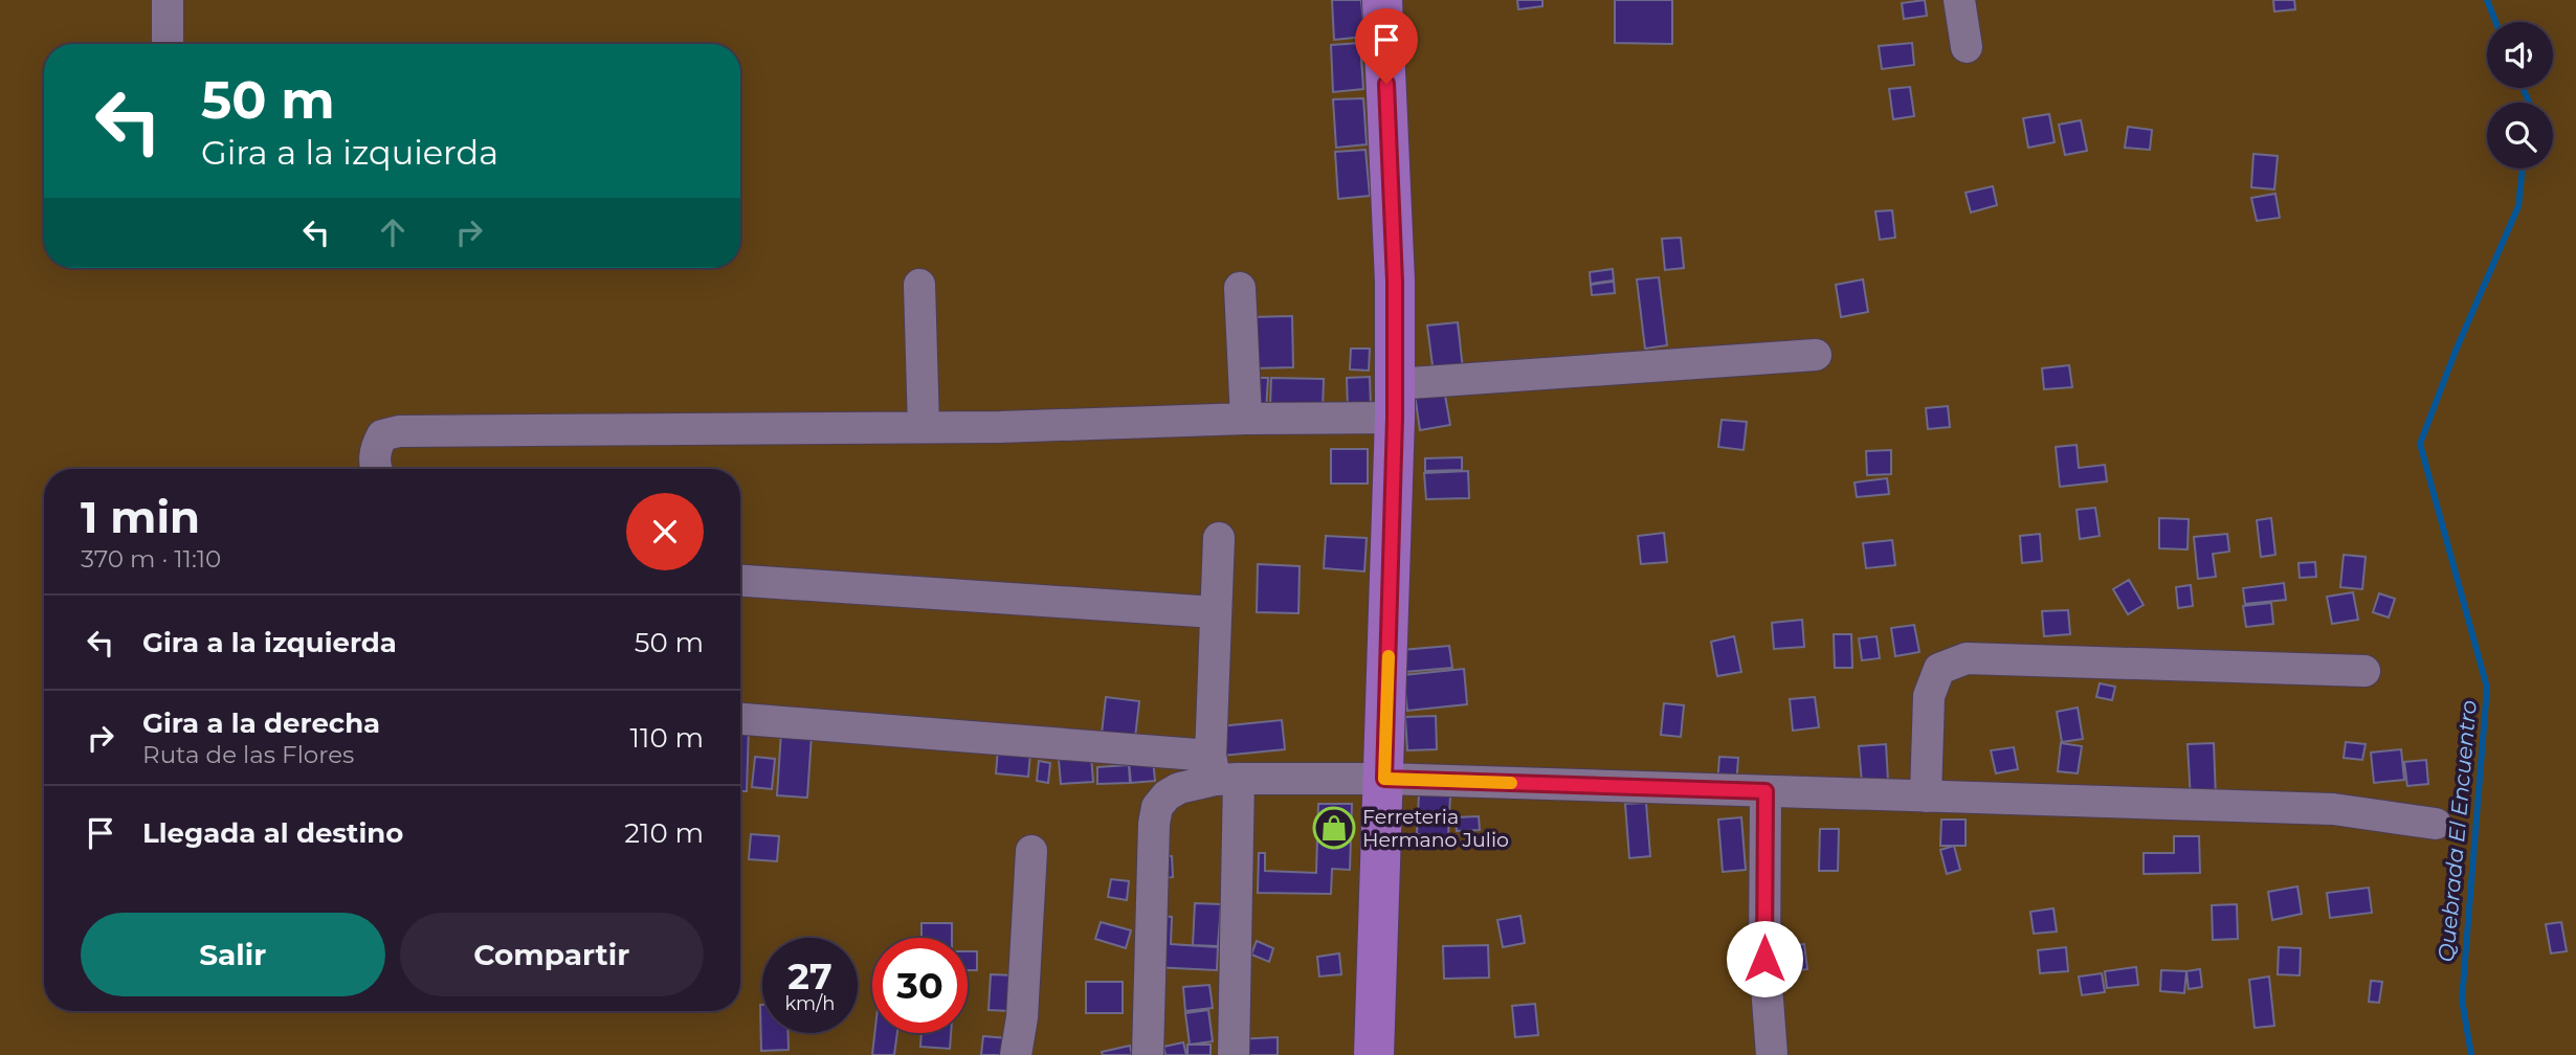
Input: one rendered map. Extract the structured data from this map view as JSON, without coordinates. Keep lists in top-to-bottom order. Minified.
{"water":["Quebrada El Encuentro"],"places":{"shop":["Ferreteria Hermano Julio"]},"page":{"turn":["50 m","Gira a la izquierda"],"heading":["1 min","370 m · 11:10"],"list":[{"name":"Gira a la izquierda","value":"50 m"},{"name":"Gira a la derecha","note":"Ruta de las Flores","value":"110 m"},{"name":"Llegada al destino","value":"210 m"}],"buttons":["Salir","Compartir"],"speed":"27 km/h","limit":"30"}}
